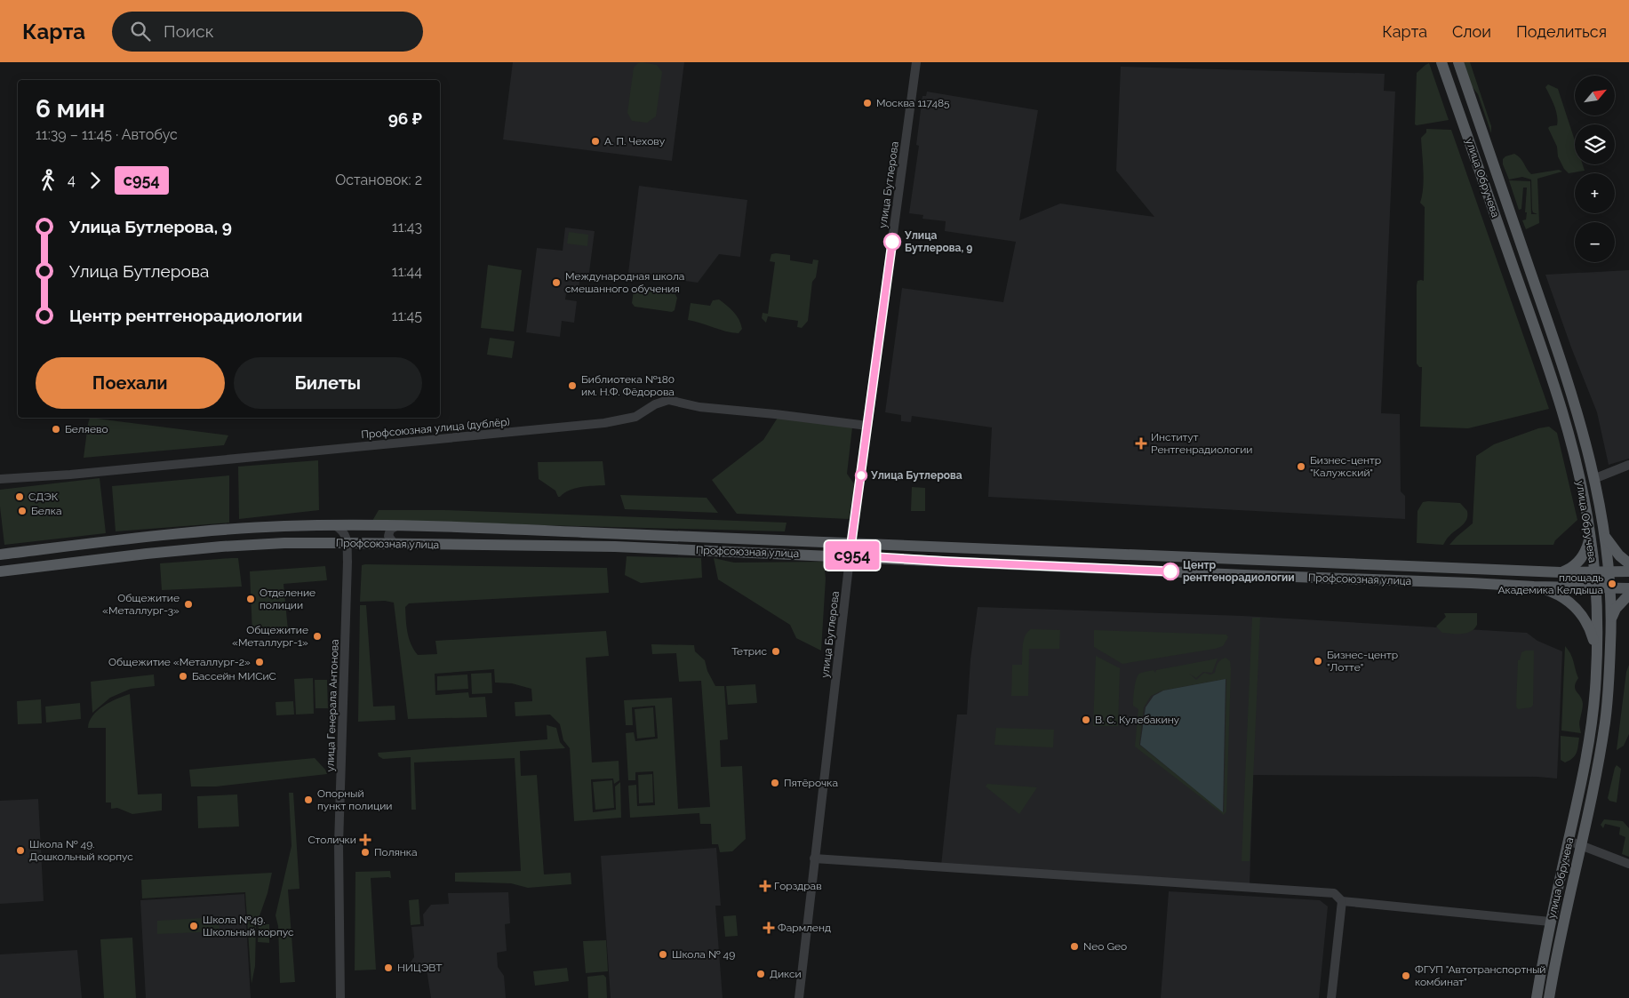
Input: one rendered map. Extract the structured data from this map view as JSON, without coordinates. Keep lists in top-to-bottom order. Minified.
{"streets":{"main road":["улица Обручева","Профсоюзная улица"],"street":["улица Бутлерова","Профсоюзная улица (дублёр)","улица Генерала Антонова"]},"crossings":[["улица Обручева","Профсоюзная улица"],["улица Бутлерова","Профсоюзная улица (дублёр)"],["улица Бутлерова","Профсоюзная улица"],["Профсоюзная улица","улица Генерала Антонова"]],"places":{"other":["Москва 117485","А. П. Чехову","Улица Бутлерова, 9","Международная школа смешанного обучения","Библиотека №180 им. Н.Ф. Фёдорова","Беляево","Бизнес-центр \"Калужский\"","Улица Бутлерова","СДЭК","Белка","Центр рентгенорадиологии","площадь Академика Келдыша","Отделение полиции","Общежитие «Металлург-3»","Общежитие «Металлург-1»","Тетрис","Бизнес-центр \"Лотте\"","Общежитие «Металлург-2»","Бассейн МИСиС","В. С. Кулебакину","Пятёрочка","Опорный пункт полиции","Школа № 49. Дошкольный корпус","Полянка","Школа №49. Школьный корпус","Neo Geo","Школа № 49","НИЦЭВТ","Дикси","ФГУП \"Автотранспортный комбинат\""],"health":["Институт Рентгенрадиологии","Столички","Горздрав","Фармленд"]},"lines":["bus line с954"],"north":"top right","page":{"header":"Карта","search":"Поиск","nav":["Карта","Слои","Поделиться"],"on_map":"с954","map_buttons":["+","−"],"heading":["6 мин","11:39 – 11:45 · Автобус","96 ₽"],"legs":["4","с954","Остановок: 2"],"list":[{"name":"Улица Бутлерова, 9","value":"11:43"},{"name":"Улица Бутлерова","value":"11:44"},{"name":"Центр рентгенорадиологии","value":"11:45"}],"buttons":["Поехали","Билеты"]}}
